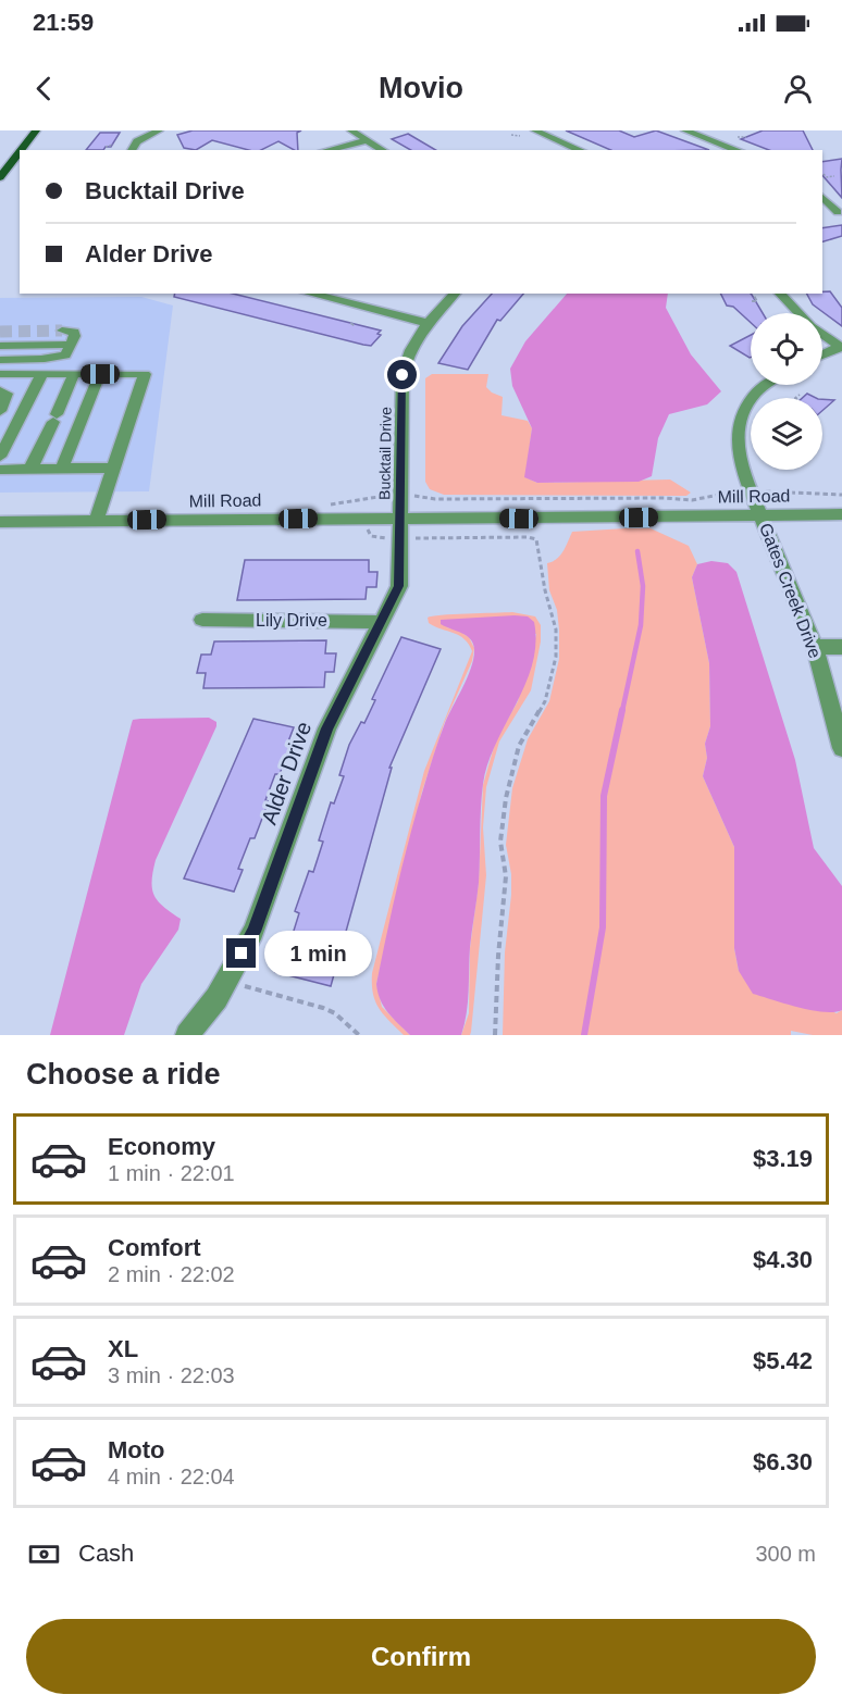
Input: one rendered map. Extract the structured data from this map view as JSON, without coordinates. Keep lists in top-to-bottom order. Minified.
{"streets":{"street":["Bucktail Drive","Mill Road","Gates Creek Drive","Lily Drive","Alder Drive"]},"crossings":[["Bucktail Drive","Mill Road"],["Bucktail Drive","Alder Drive"],["Mill Road","Gates Creek Drive"],["Mill Road","Alder Drive"],["Lily Drive","Alder Drive"]],"page":{"status":"21:59","header":"Movio","banner":["Bucktail Drive","Alder Drive"],"bubble":"1 min","heading":"Choose a ride","list":[{"name":"Economy","note":"1 min · 22:01","value":"$3.19"},{"name":"Comfort","note":"2 min · 22:02","value":"$4.30"},{"name":"XL","note":"3 min · 22:03","value":"$5.42"},{"name":"Moto","note":"4 min · 22:04","value":"$6.30"}],"pay":["Cash","300 m"],"buttons":"Confirm"}}
